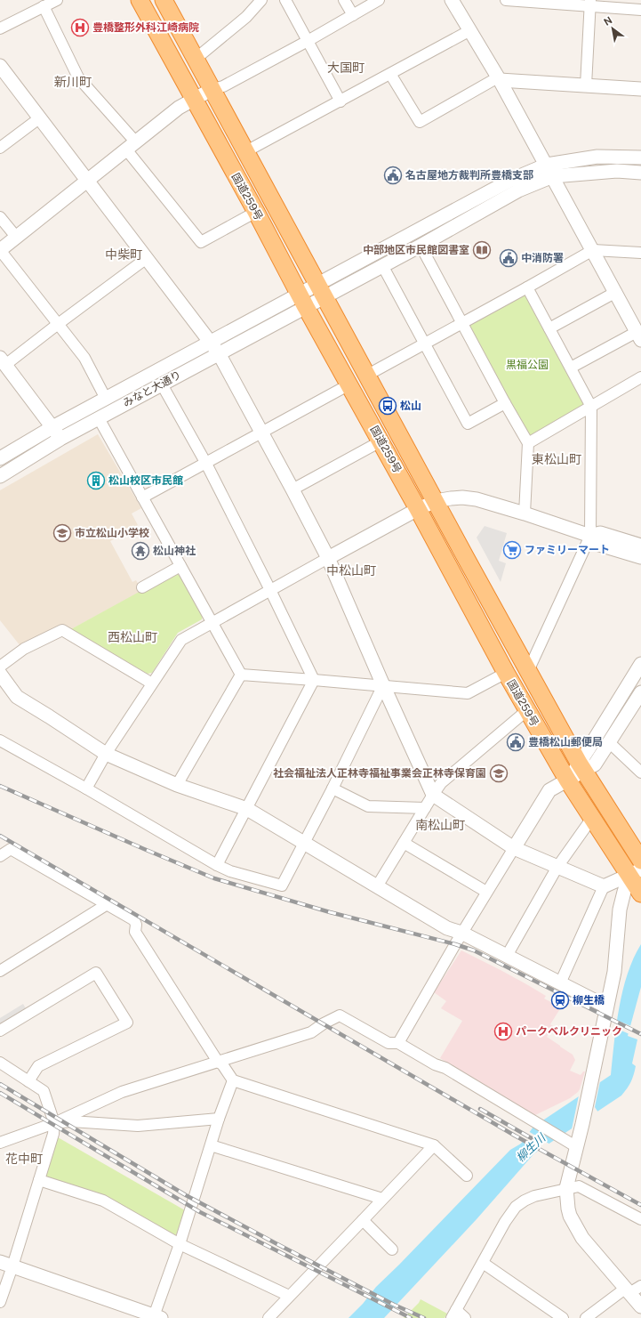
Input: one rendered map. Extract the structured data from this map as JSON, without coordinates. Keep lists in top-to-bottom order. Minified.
{"streets":{"highway":["国道259号"],"street":["みなと大通り"]},"crossings":[["国道259号","みなと大通り"]],"districts":["大国町","新川町","中柴町","東松山町","中松山町","西松山町","南松山町","花中町"],"water":["柳生川"],"parks":["黒福公園"],"places":{"hospital":["豊橋整形外科江崎病院","パークベルクリニック"],"public building":["名古屋地方裁判所豊橋支部","中消防署","豊橋松山郵便局"],"library":["中部地区市民館図書室"],"bus stop":["松山"],"building":["松山校区市民館"],"school or university":["市立松山小学校","社会福祉法人正林寺福祉事業会正林寺保育園"],"supermarket":["ファミリーマート"],"temple":["松山神社"],"station":["柳生橋"]},"north":"top left"}
